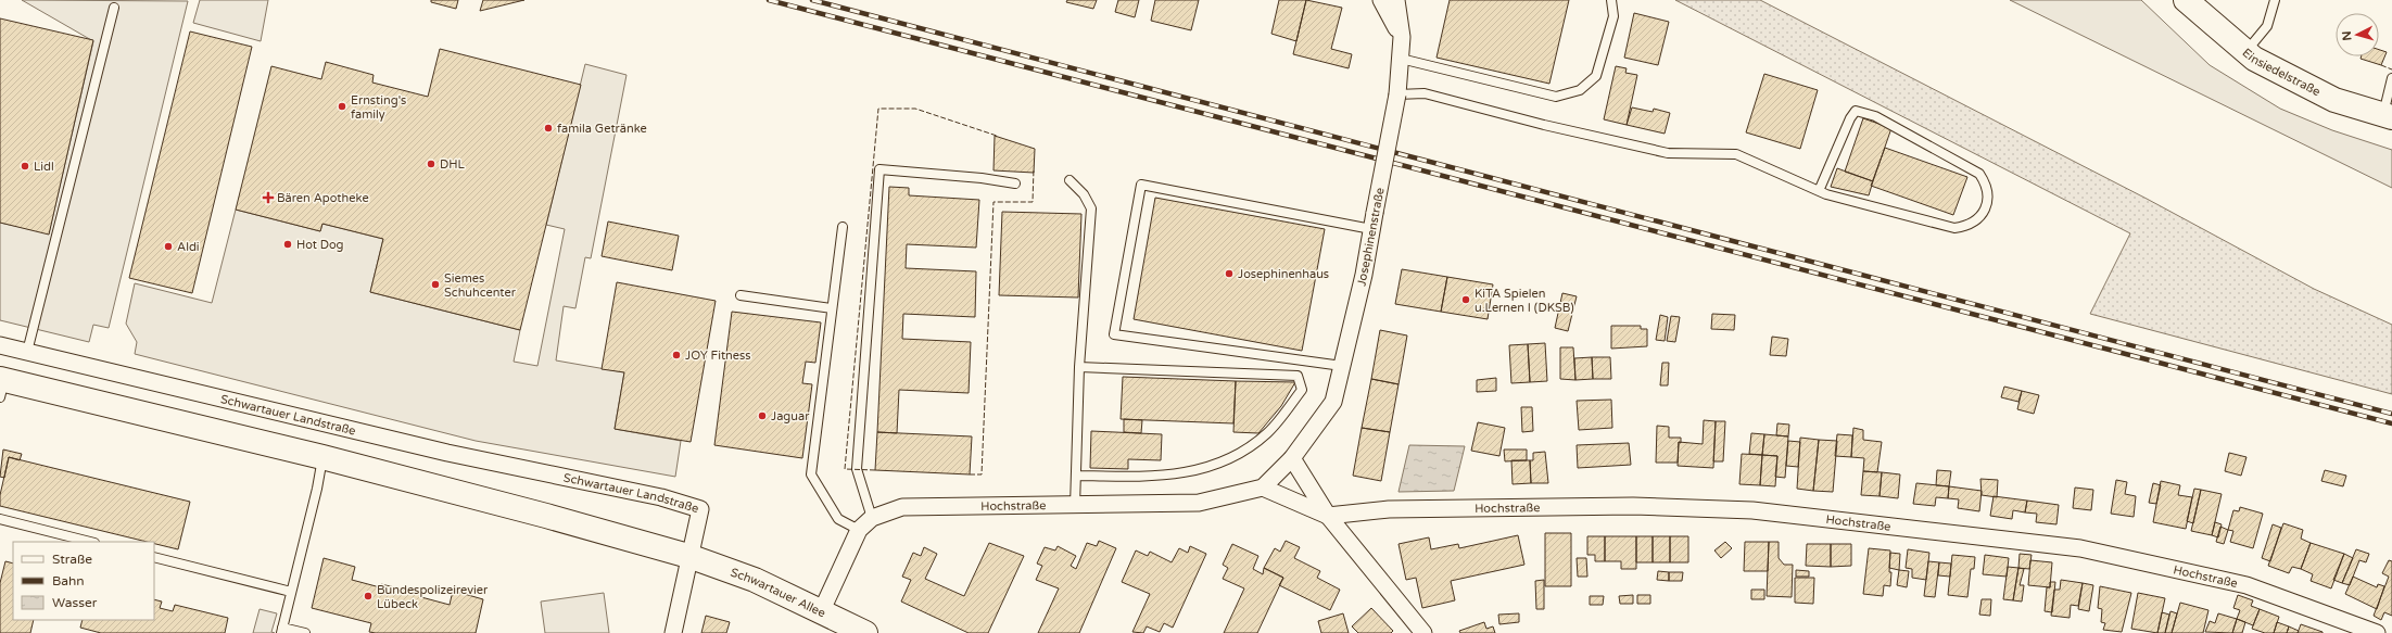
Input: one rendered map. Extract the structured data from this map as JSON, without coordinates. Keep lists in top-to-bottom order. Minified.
{"streets":{"main road":["Einsiedelstraße","Schwartauer Allee"],"street":["Josephinenstraße","Schwartauer Landstraße","Hochstraße"]},"crossings":[["Schwartauer Landstraße","Schwartauer Allee"],["Hochstraße","Schwartauer Allee"]],"places":{"other":["Ernsting's family","famila Getränke","DHL","Lidl","Hot Dog","Aldi","Josephinenhaus","Siemes Schuhcenter","KiTA Spielen u.Lernen I (DKSB)","JOY Fitness","Jaguar","Bundespolizeirevier Lübeck"],"health":["Bären Apotheke"]},"legend":["Straße","Bahn","Wasser"],"north":"left"}
